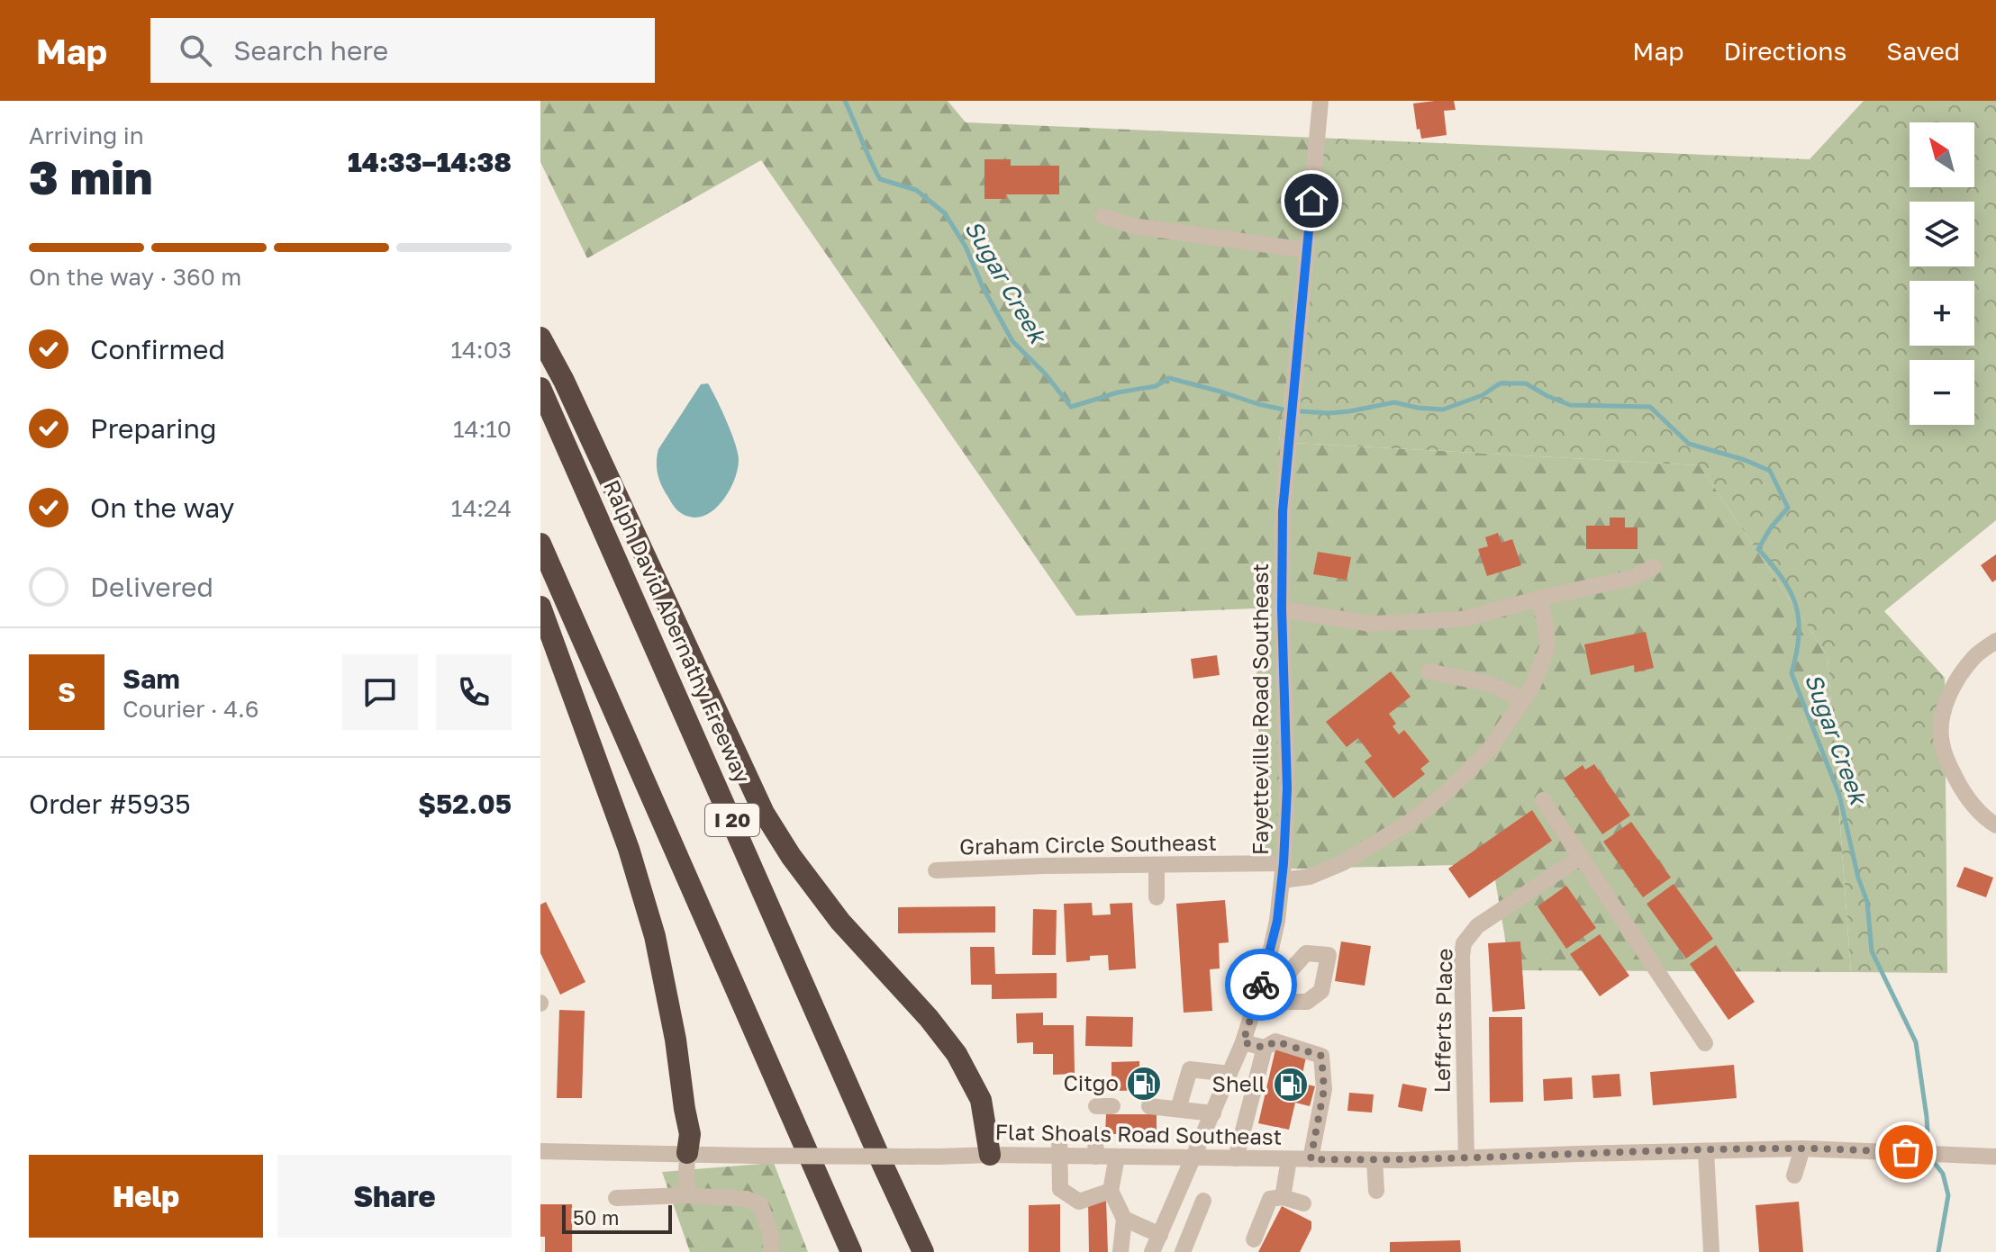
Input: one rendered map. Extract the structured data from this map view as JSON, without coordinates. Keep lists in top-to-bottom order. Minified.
{"streets":{"highway":["Ralph David Abernathy Freeway","I 20"],"street":["Fayetteville Road Southeast","Graham Circle Southeast","Lefferts Place","Flat Shoals Road Southeast"]},"crossings":[["Fayetteville Road Southeast","Graham Circle Southeast"],["Fayetteville Road Southeast","Flat Shoals Road Southeast"],["Lefferts Place","Flat Shoals Road Southeast"]],"water":["Sugar Creek"],"places":{"fuel station":["Citgo","Shell"]},"scale_bar":"50 m","north":"top left","page":{"header":"Map","search":"Search here","nav":["Map","Directions","Saved"],"heading":["3 min","Arriving in","14:33–14:38"],"panel":["Sam","Courier · 4.6","Order #5935","$52.05"],"map_buttons":["+","−"],"bar":"On the way · 360 m","list":[["Confirmed","14:03"],["Preparing","14:10"],["On the way","14:24"],"Delivered"],"round":"S","buttons":["Help","Share"],"scale":"50 m"}}
